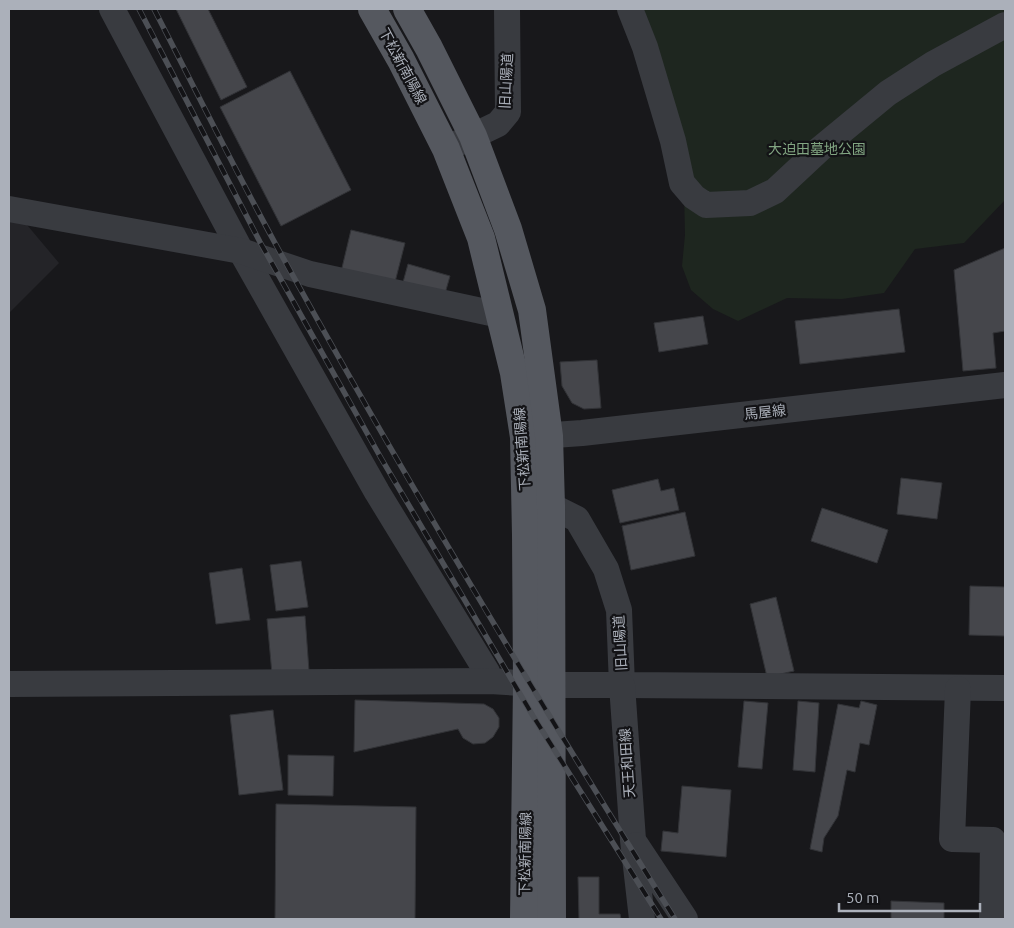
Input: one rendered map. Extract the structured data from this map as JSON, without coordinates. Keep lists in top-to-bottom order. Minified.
{"streets":{"main road":["下松新南陽線"],"street":["旧山陽道","馬屋線","天王和田線"]},"crossings":[["下松新南陽線","旧山陽道"],["下松新南陽線","馬屋線"],["旧山陽道","天王和田線"]],"parks":["大迫田墓地公園"],"scale_bar":"50 m"}
